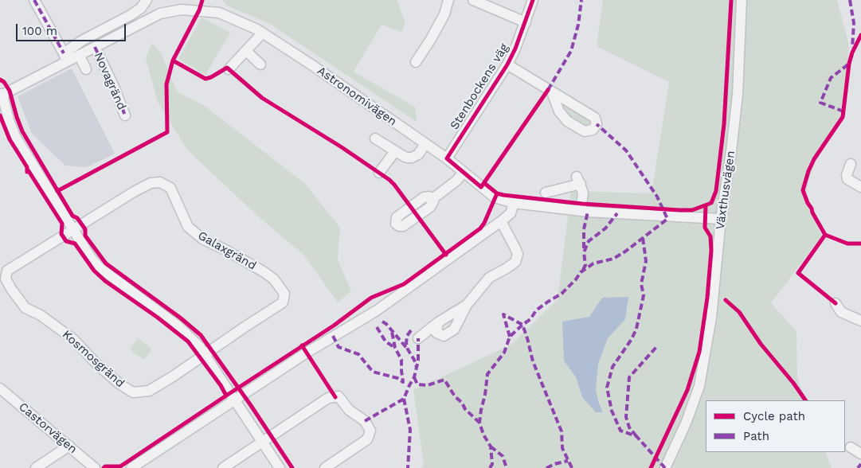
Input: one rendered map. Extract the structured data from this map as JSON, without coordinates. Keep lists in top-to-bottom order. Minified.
{"streets":{"street":["Novagränd","Stenbockens väg","Astronomivägen","Växthusvägen","Galaxgränd","Kosmosgränd","Castorvägen"]},"crossings":[["Novagränd","Astronomivägen"],["Stenbockens väg","Astronomivägen"],["Astronomivägen","Växthusvägen"],["Galaxgränd","Kosmosgränd"]],"legend":["Cycle path","Path"],"scale_bar":"100 m"}
